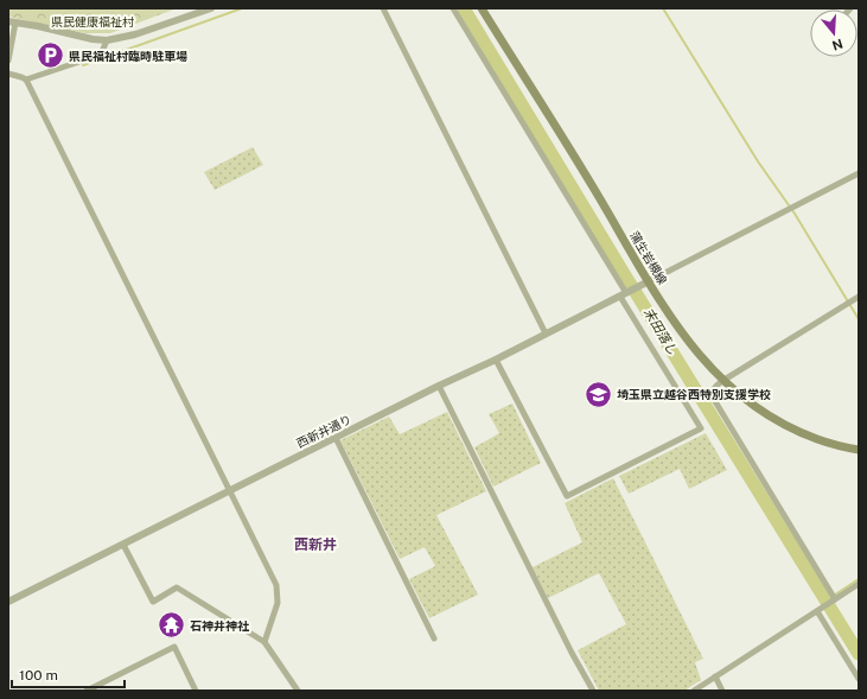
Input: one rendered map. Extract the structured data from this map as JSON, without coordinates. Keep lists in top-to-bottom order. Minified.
{"streets":{"main road":["蒲生岩槻線"],"street":["西新井通り"]},"crossings":[["蒲生岩槻線","西新井通り"]],"districts":["西新井"],"water":["末田落し"],"parks":["県民健康福祉村"],"places":{"parking":["県民福祉村臨時駐車場"],"school or university":["埼玉県立越谷西特別支援学校"],"temple":["石神井神社"]},"scale_bar":"100 m","north":"bottom"}
